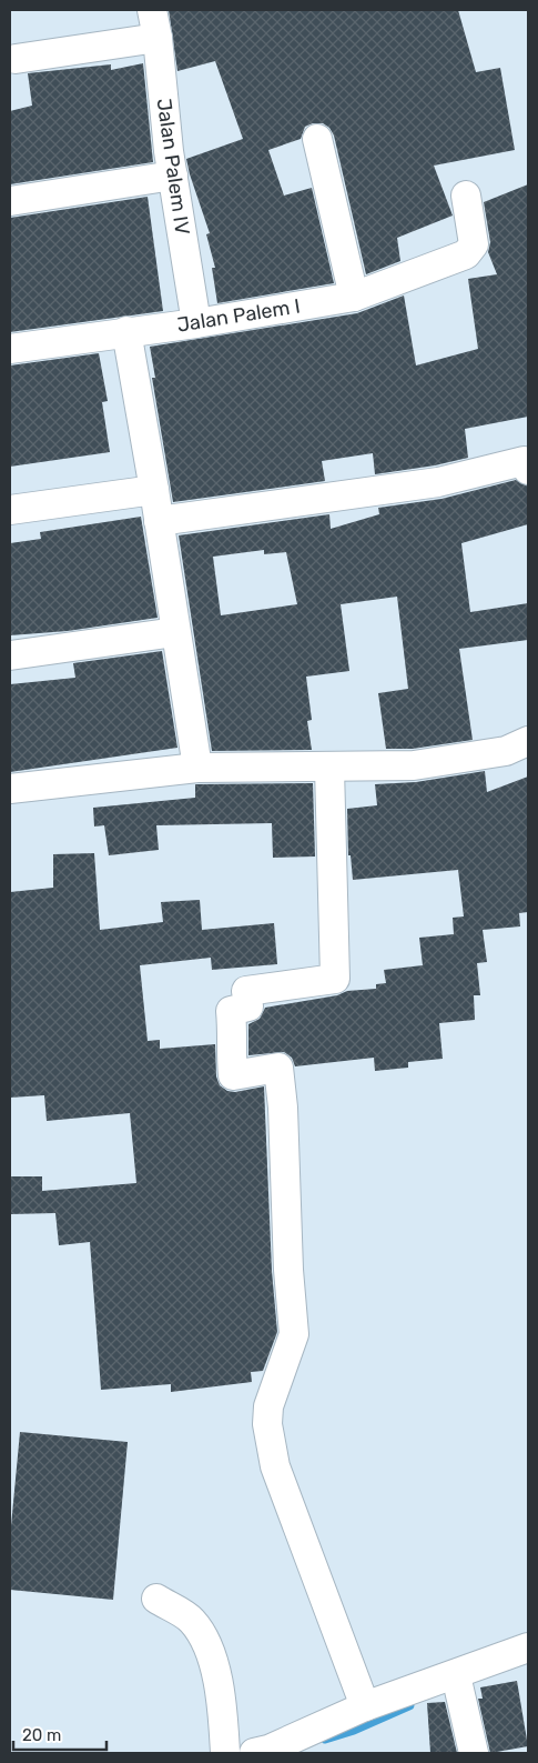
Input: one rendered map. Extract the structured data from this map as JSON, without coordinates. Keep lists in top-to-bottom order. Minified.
{"streets":{"street":["Jalan Palem IV","Jalan Palem I"]},"crossings":[["Jalan Palem IV","Jalan Palem I"]],"scale_bar":"20 m"}
